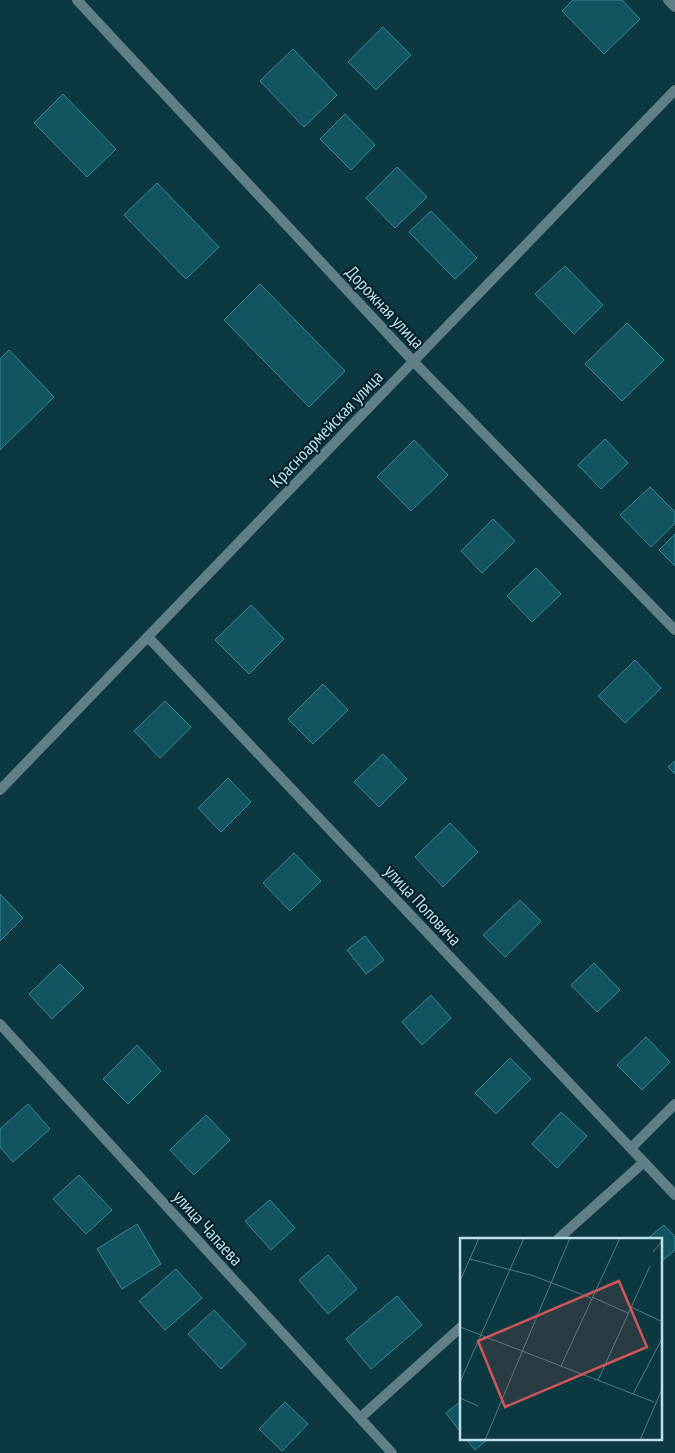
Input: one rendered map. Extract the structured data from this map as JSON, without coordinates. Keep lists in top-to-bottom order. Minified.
{"streets":{"street":["Дорожная улица","Красноармейская улица","улица Поповича","улица Чапаева"]},"crossings":[["Дорожная улица","Красноармейская улица"],["Красноармейская улица","улица Поповича"]]}
